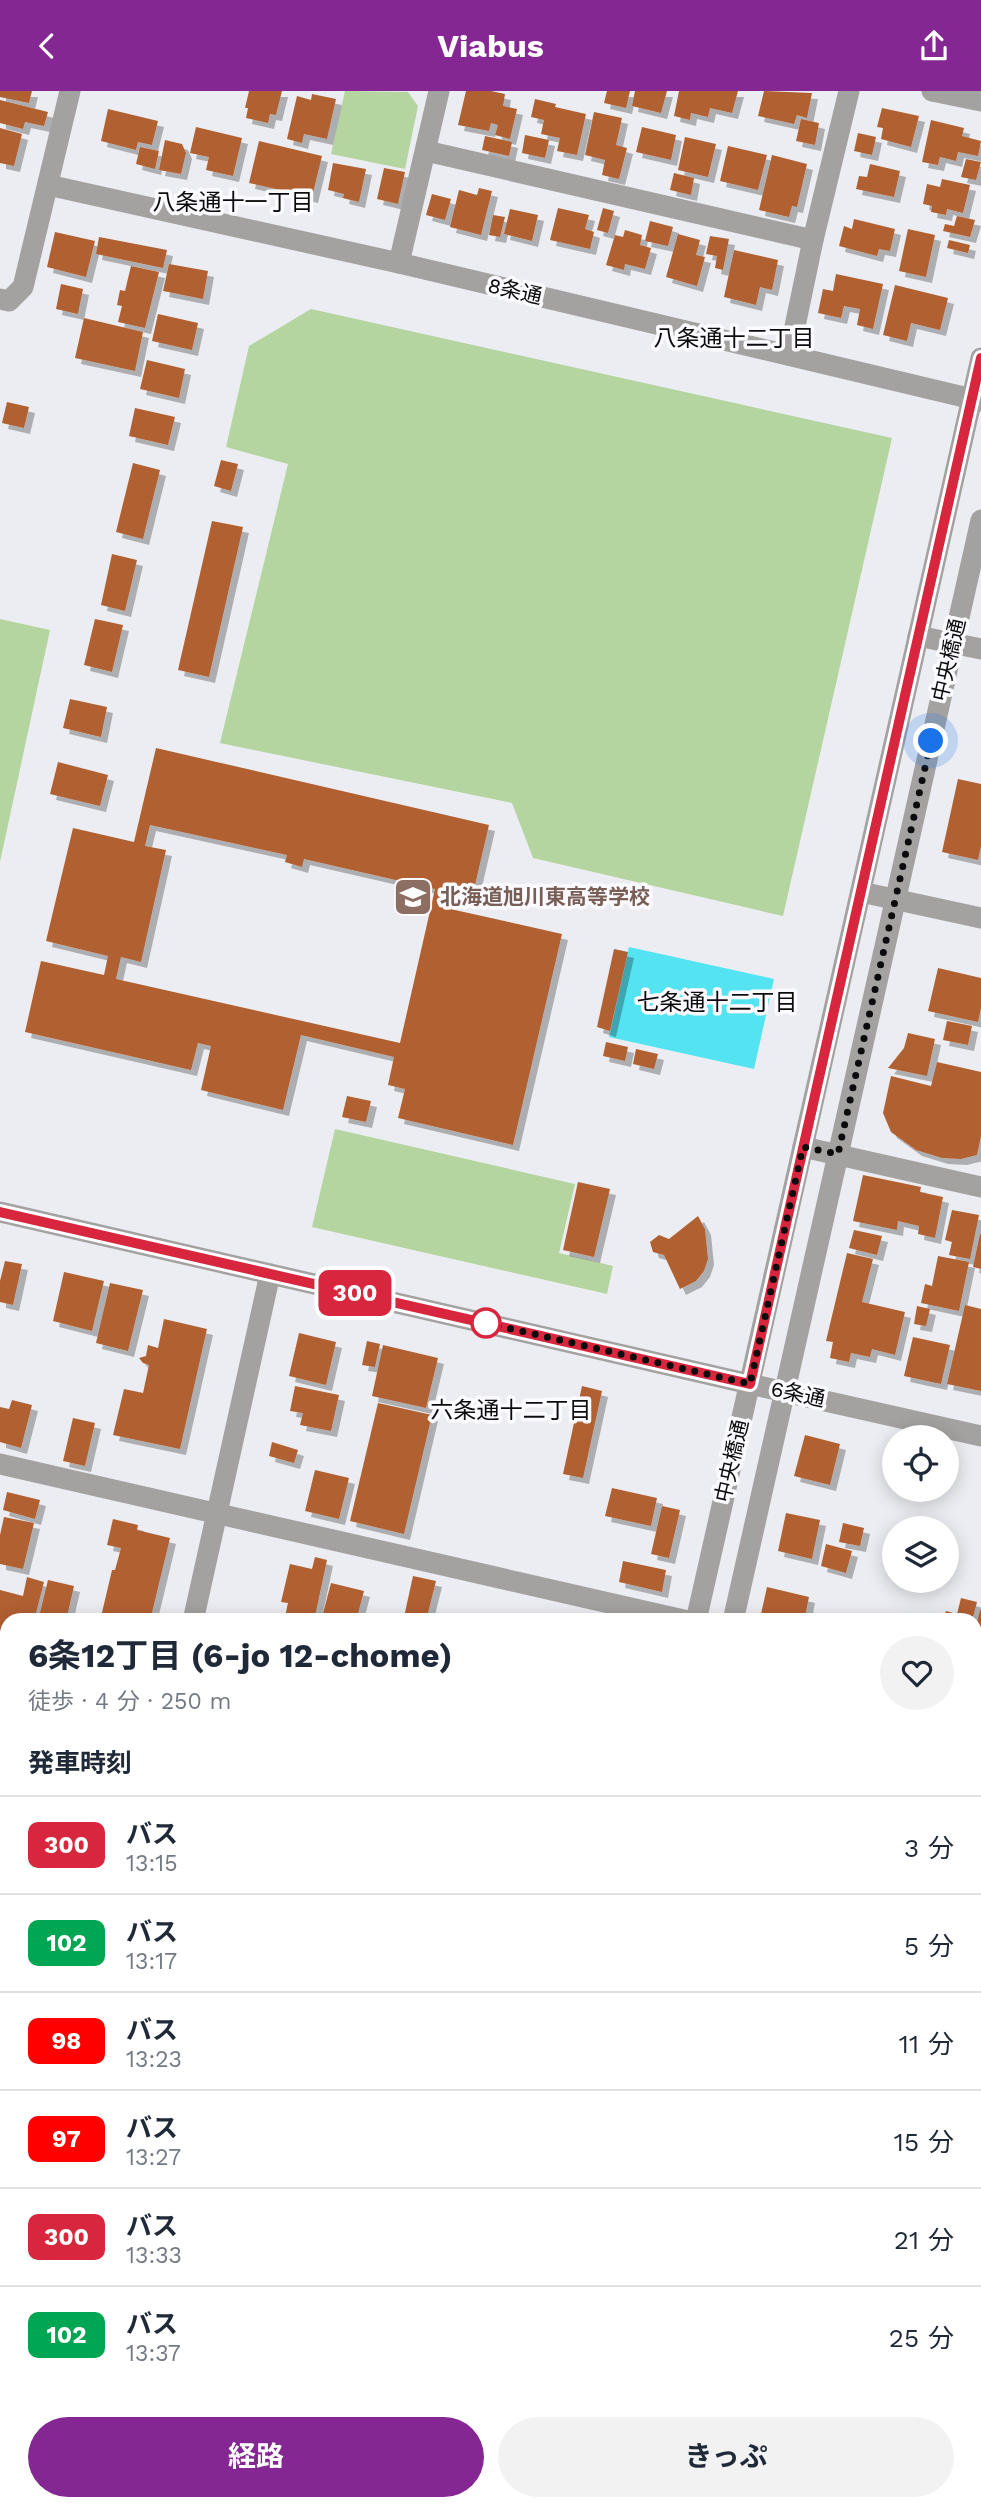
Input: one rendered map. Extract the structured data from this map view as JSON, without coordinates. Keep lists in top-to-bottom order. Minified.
{"streets":{"street":["8条通","中央橋通","6条通"]},"crossings":[["8条通","中央橋通"],["中央橋通","6条通"]],"districts":["八条通十一丁目","八条通十二丁目","七条通十二丁目","六条通十二丁目"],"places":{"school or university":["北海道旭川東高等学校"]},"lines":["bus line 300"],"page":{"header":"Viabus","on_map":"300","heading":[["6条12丁目 (6-jo 12-chome)","徒歩 · 4 分 · 250 m"],"発車時刻"],"list":[{"mark":"300","name":"バス","note":"13:15","value":"3 分"},{"mark":"102","name":"バス","note":"13:17","value":"5 分"},{"mark":"98","name":"バス","note":"13:23","value":"11 分"},{"mark":"97","name":"バス","note":"13:27","value":"15 分"},{"mark":"300","name":"バス","note":"13:33","value":"21 分"},{"mark":"102","name":"バス","note":"13:37","value":"25 分"}],"buttons":["経路","きっぷ"]}}
